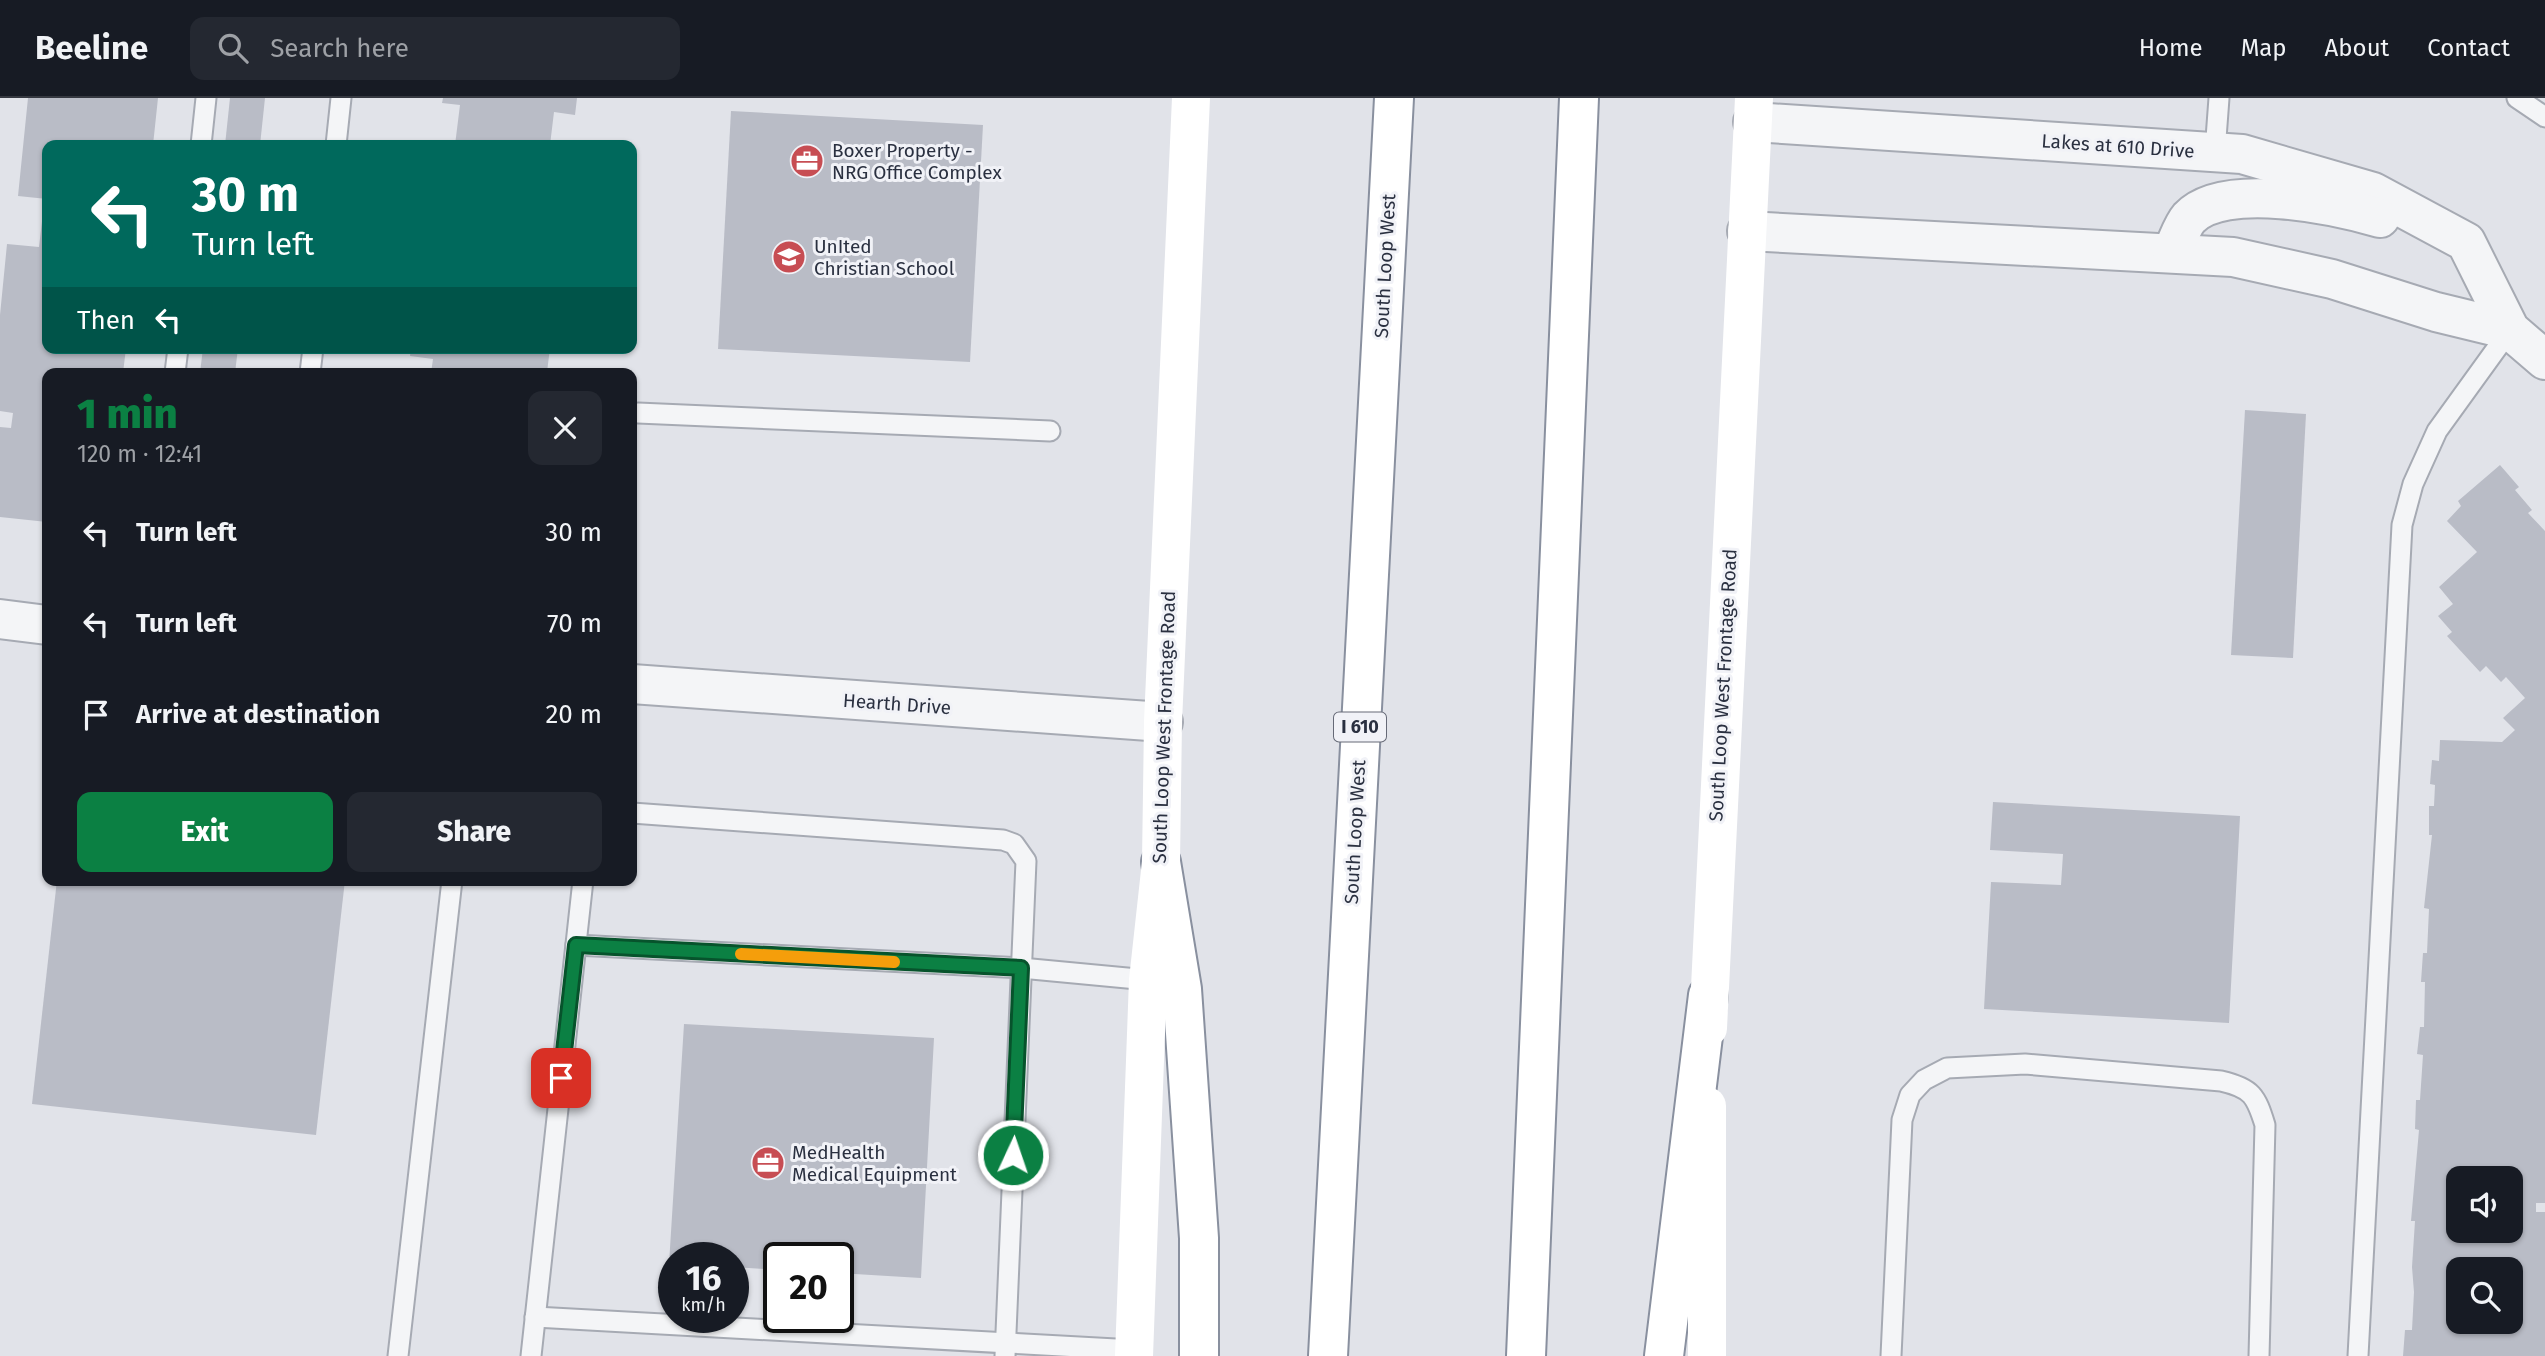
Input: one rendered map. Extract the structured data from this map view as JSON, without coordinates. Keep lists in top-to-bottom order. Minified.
{"streets":{"main road":["South Loop West","South Loop West Frontage Road","I 610"],"street":["Lakes at 610 Drive","Hearth Drive"]},"crossings":[["Lakes at 610 Drive","South Loop West Frontage Road"],["South Loop West Frontage Road","Hearth Drive"]],"places":{"office":["Boxer Property - NRG Office Complex","MedHealth Medical Equipment"],"school or university":["UnIted Christian School"]},"page":{"header":"Beeline","search":"Search here","nav":["Home","Map","About","Contact"],"turn":["30 m","Turn left"],"then":"Then","heading":["1 min","120 m · 12:41"],"list":[{"name":"Turn left","value":"30 m"},{"name":"Turn left","value":"70 m"},{"name":"Arrive at destination","value":"20 m"}],"buttons":["Exit","Share"],"speed":"16 km/h","limit":"20"}}
